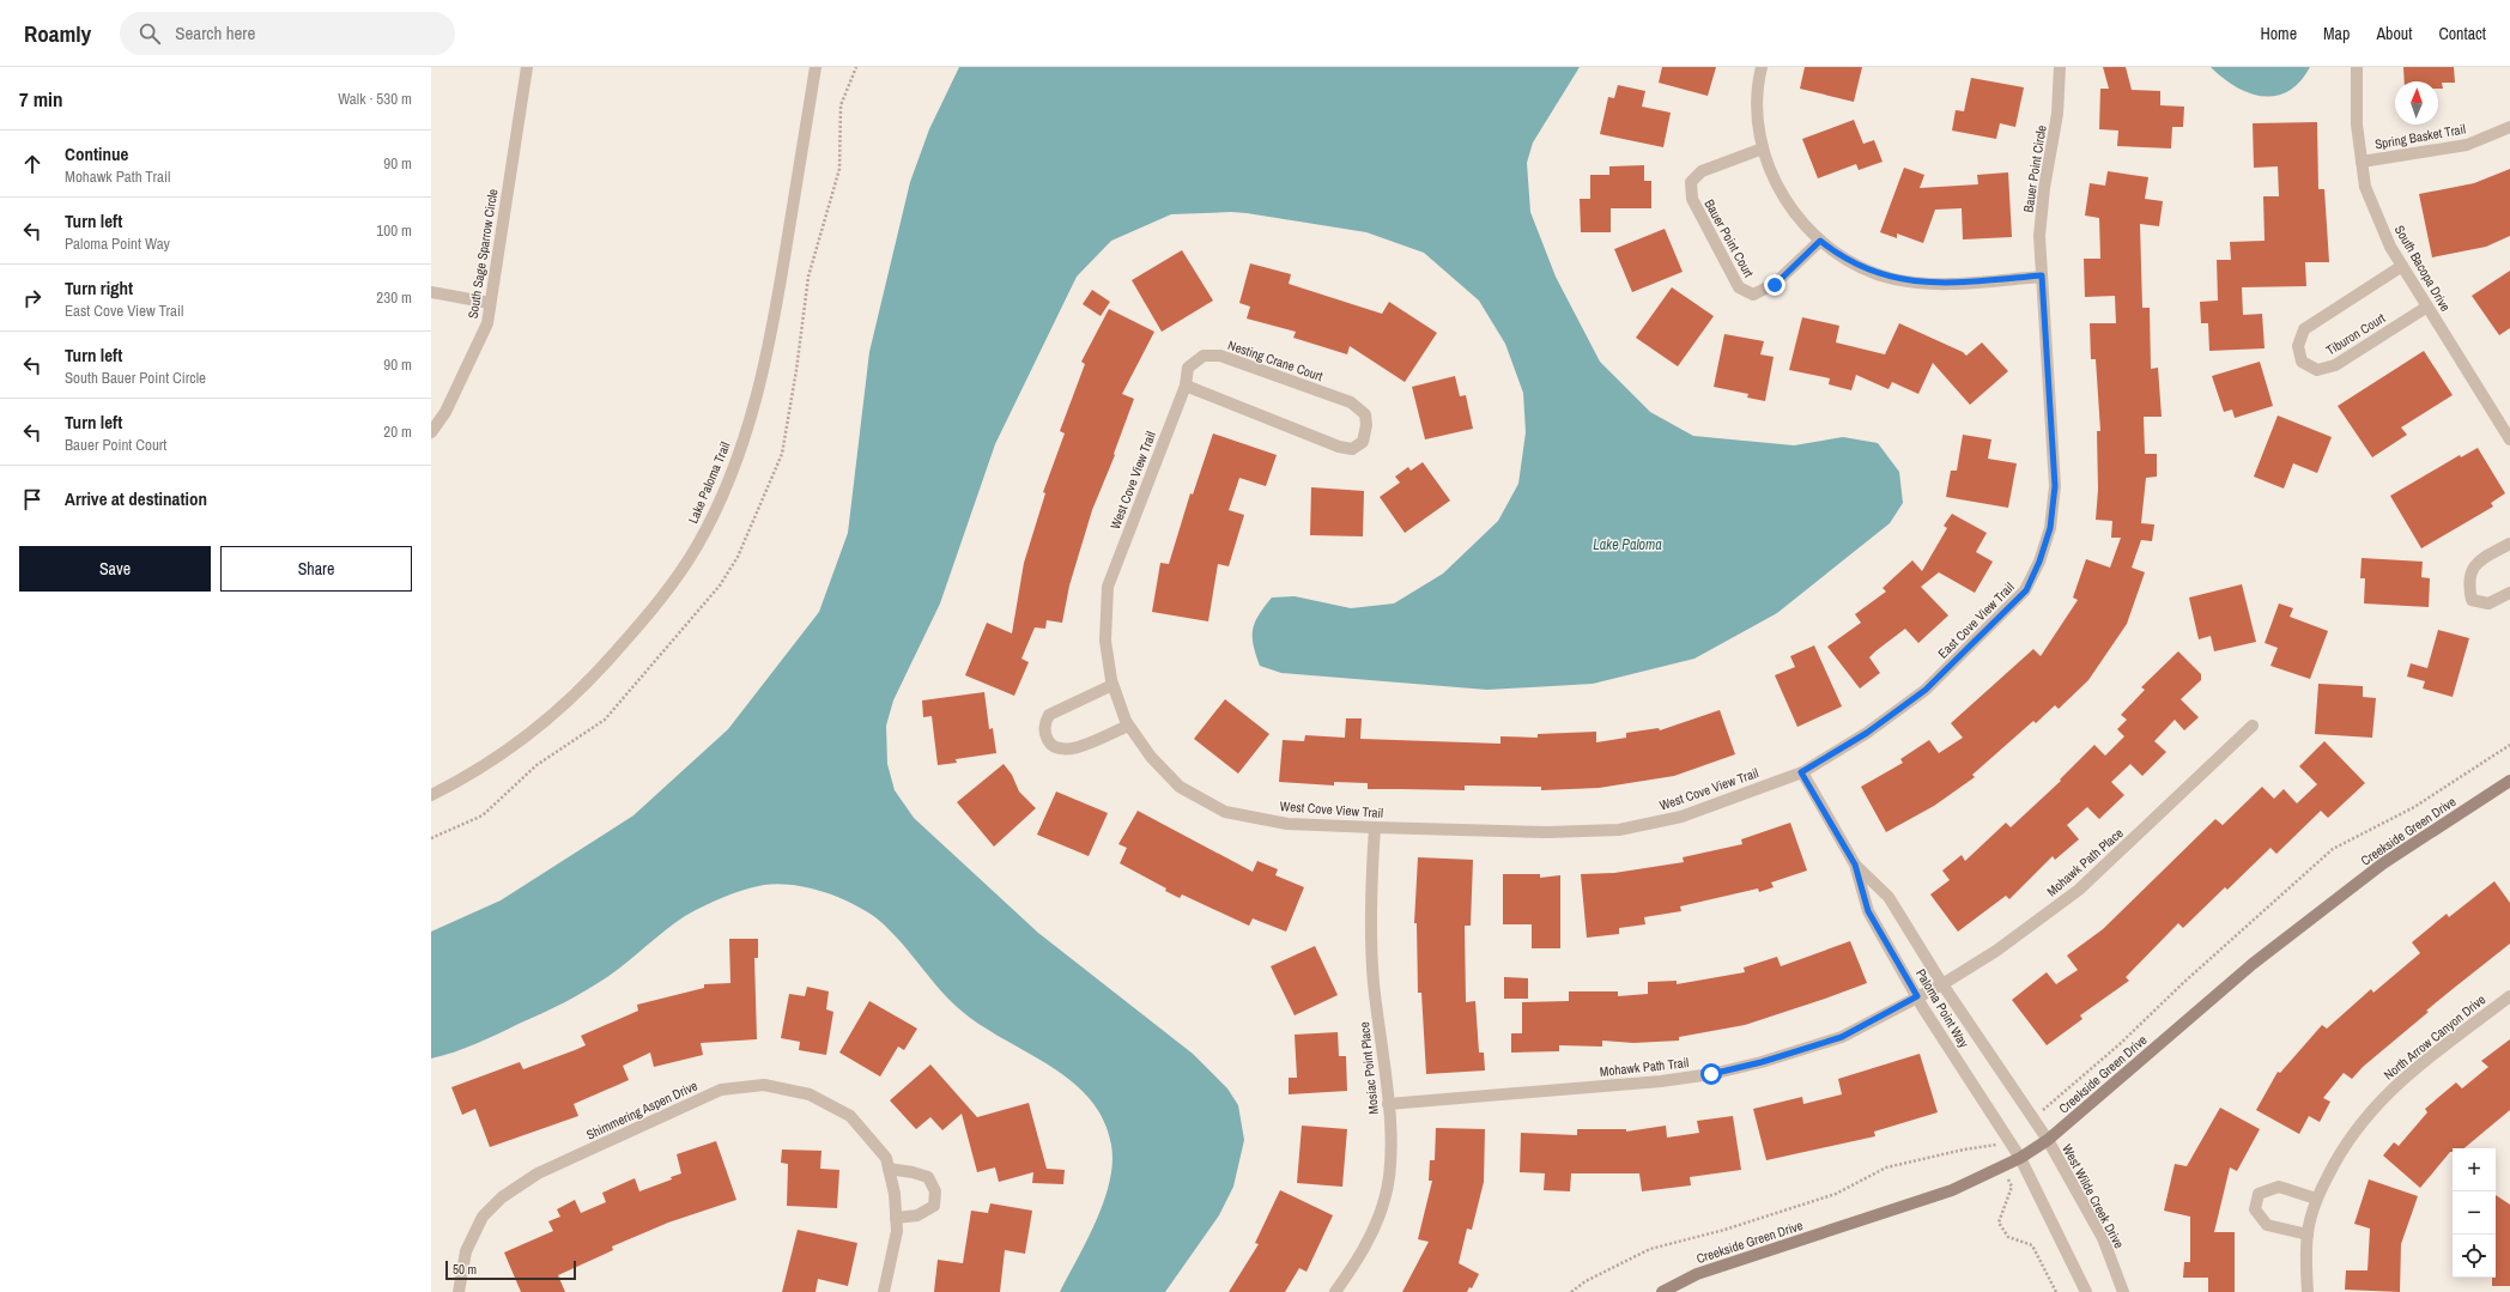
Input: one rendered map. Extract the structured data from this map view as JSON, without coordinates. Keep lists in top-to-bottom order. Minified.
{"streets":{"main road":["Creekside Green Drive"],"street":["Spring Basket Trail","Bauer Point Circle","Bauer Point Court","South Sage Sparrow Circle","South Bacopa Drive","Tiburon Court","Nesting Crane Court","West Cove View Trail","Lake Paloma Trail","East Cove View Trail","Mohawk Path Place","Paloma Point Way","North Arrow Canyon Drive","Mohawk Path Trail","Mosiac Point Place","Shimmering Aspen Drive","West Wilde Creek Drive"]},"crossings":[["Spring Basket Trail","South Bacopa Drive"],["Bauer Point Circle","East Cove View Trail"],["South Bacopa Drive","Tiburon Court"],["Nesting Crane Court","West Cove View Trail"],["West Cove View Trail","East Cove View Trail"],["West Cove View Trail","Paloma Point Way"],["West Cove View Trail","Mosiac Point Place"],["East Cove View Trail","Paloma Point Way"],["Creekside Green Drive","Paloma Point Way"],["Creekside Green Drive","West Wilde Creek Drive"],["Mohawk Path Place","Paloma Point Way"],["Mohawk Path Place","Mohawk Path Trail"],["Paloma Point Way","Mohawk Path Trail"],["Paloma Point Way","West Wilde Creek Drive"],["Mohawk Path Trail","Mosiac Point Place"]],"water":["Lake Paloma"],"scale_bar":"50 m","north":"top","page":{"header":"Roamly","search":"Search here","nav":["Home","Map","About","Contact"],"heading":["7 min","Walk · 530 m"],"list":[["Continue","Mohawk Path Trail","90 m"],["Turn left","Paloma Point Way","100 m"],["Turn right","East Cove View Trail","230 m"],["Turn left","South Bauer Point Circle","90 m"],["Turn left","Bauer Point Court","20 m"],"Arrive at destination"],"buttons":["Save","Share"],"map_buttons":["+","−"],"scale":"50 m"}}
